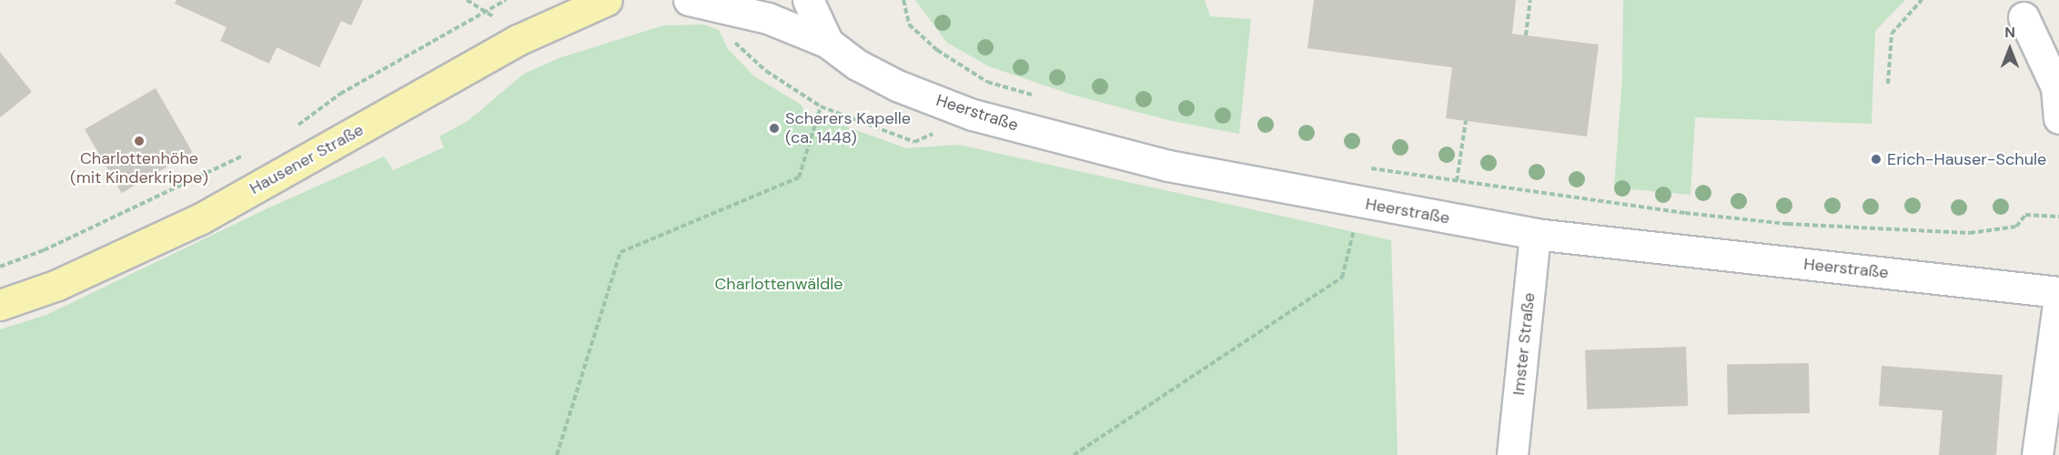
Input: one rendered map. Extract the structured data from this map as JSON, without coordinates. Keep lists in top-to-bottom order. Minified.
{"streets":{"main road":["Hausener Straße"],"street":["Heerstraße","Imster Straße"]},"crossings":[["Heerstraße","Imster Straße"]],"parks":["Charlottenwäldle"],"places":["Scherers Kapelle (ca. 1448)","Charlottenhöhe (mit Kinderkrippe)","Erich-Hauser-Schule"],"north":"top"}
